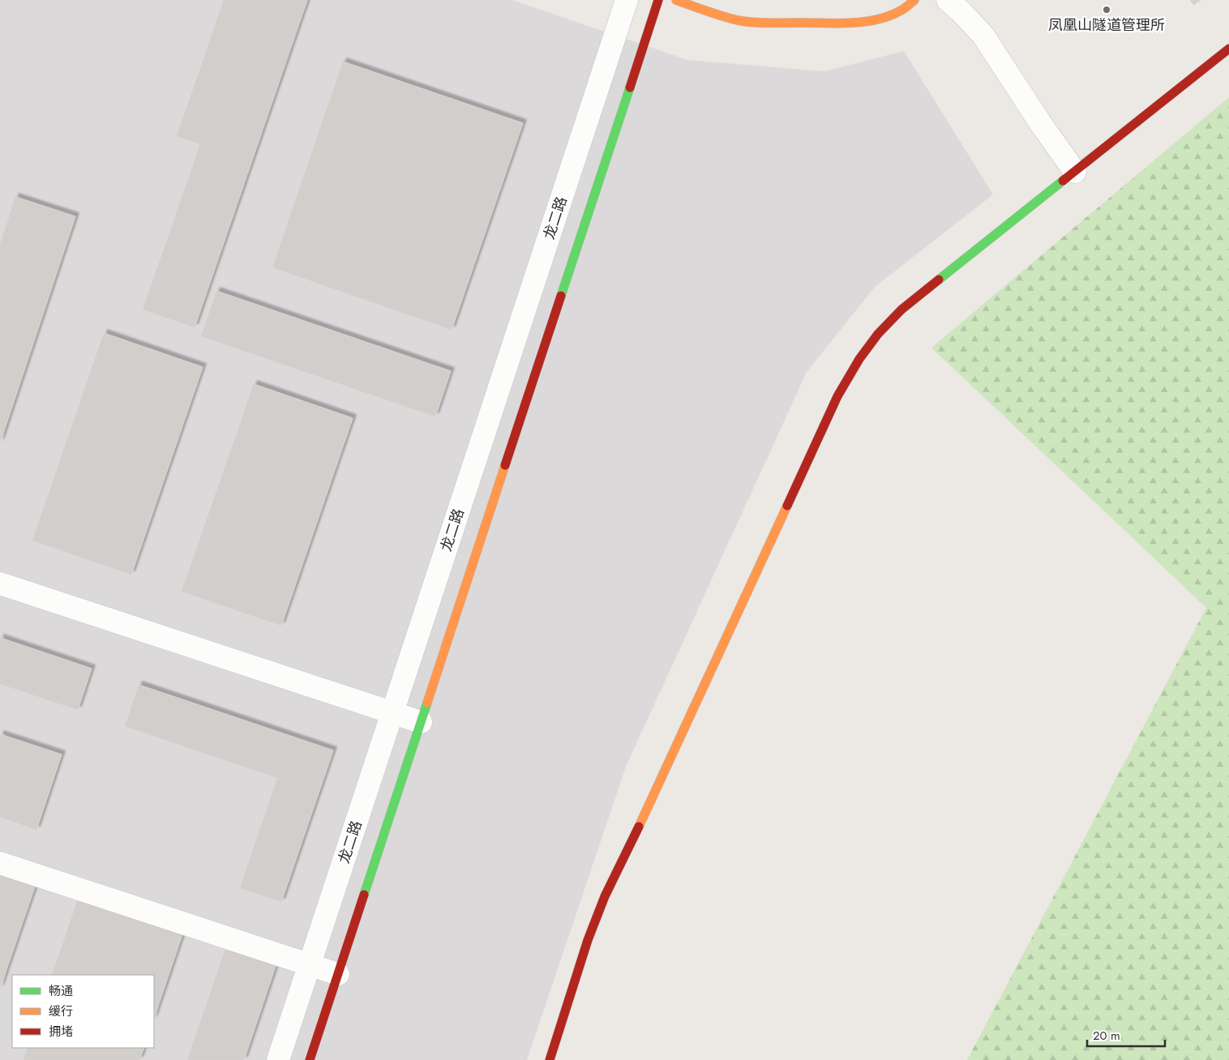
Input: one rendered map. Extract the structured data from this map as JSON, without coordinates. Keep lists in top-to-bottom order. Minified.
{"streets":{"street":["龙二路"]},"places":["凤凰山隧道管理所"],"legend":["畅通","缓行","拥堵"],"scale_bar":"20 m"}
